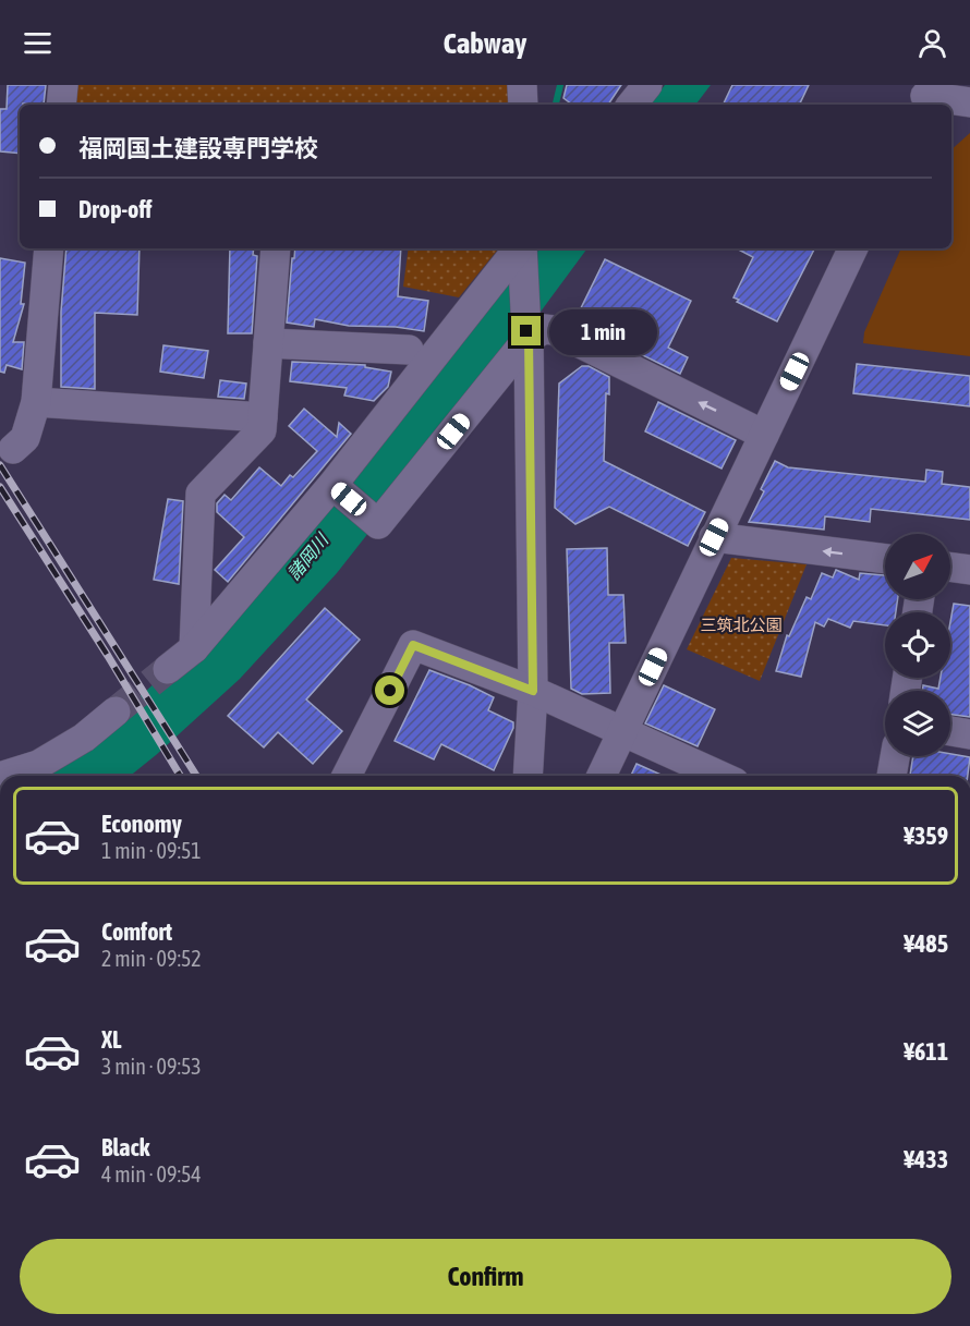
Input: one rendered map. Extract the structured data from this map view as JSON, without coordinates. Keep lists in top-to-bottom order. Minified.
{"water":["諸岡川"],"parks":["三筑北公園"],"north":"top right","page":{"header":"Cabway","banner":["福岡国土建設専門学校","Drop-off"],"bubble":"1 min","list":[{"name":"Economy","note":"1 min · 09:51","value":"¥359"},{"name":"Comfort","note":"2 min · 09:52","value":"¥485"},{"name":"XL","note":"3 min · 09:53","value":"¥611"},{"name":"Black","note":"4 min · 09:54","value":"¥433"}],"buttons":"Confirm"}}
